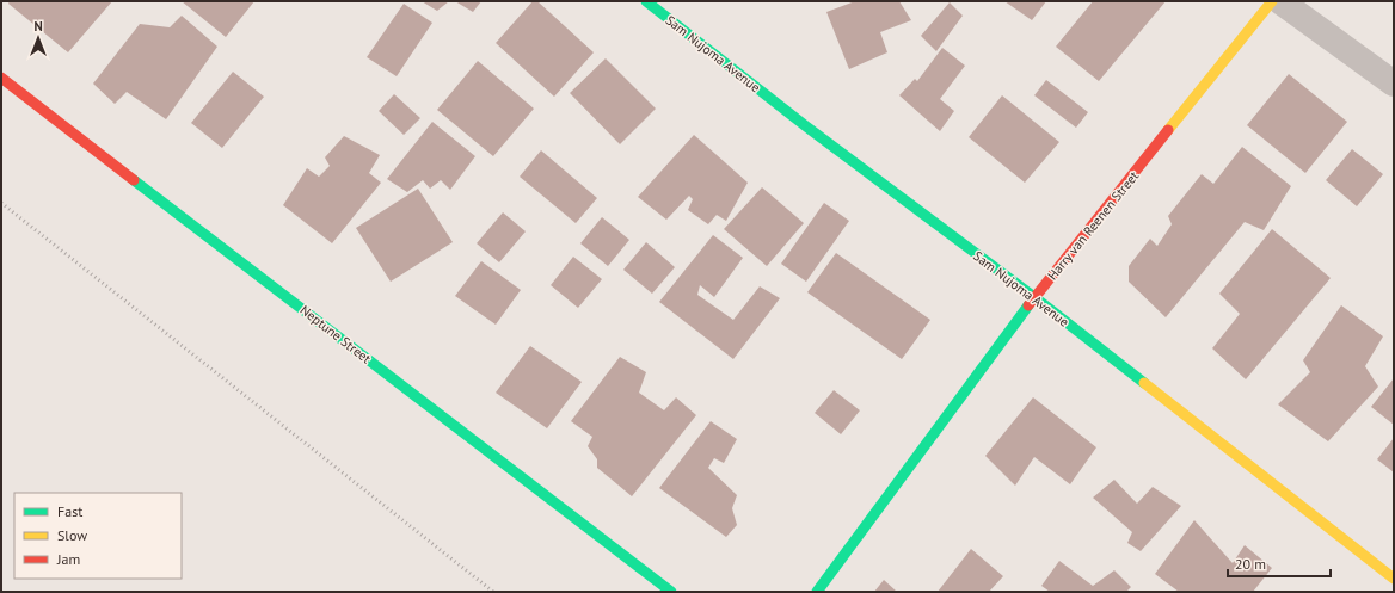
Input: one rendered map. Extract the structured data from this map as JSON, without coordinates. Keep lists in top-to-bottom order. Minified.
{"streets":{"street":["Sam Nujoma Avenue","Harry van Reenen Street","Neptune Street"]},"crossings":[["Sam Nujoma Avenue","Harry van Reenen Street"]],"legend":["Fast","Slow","Jam"],"scale_bar":"20 m","north":"top"}
